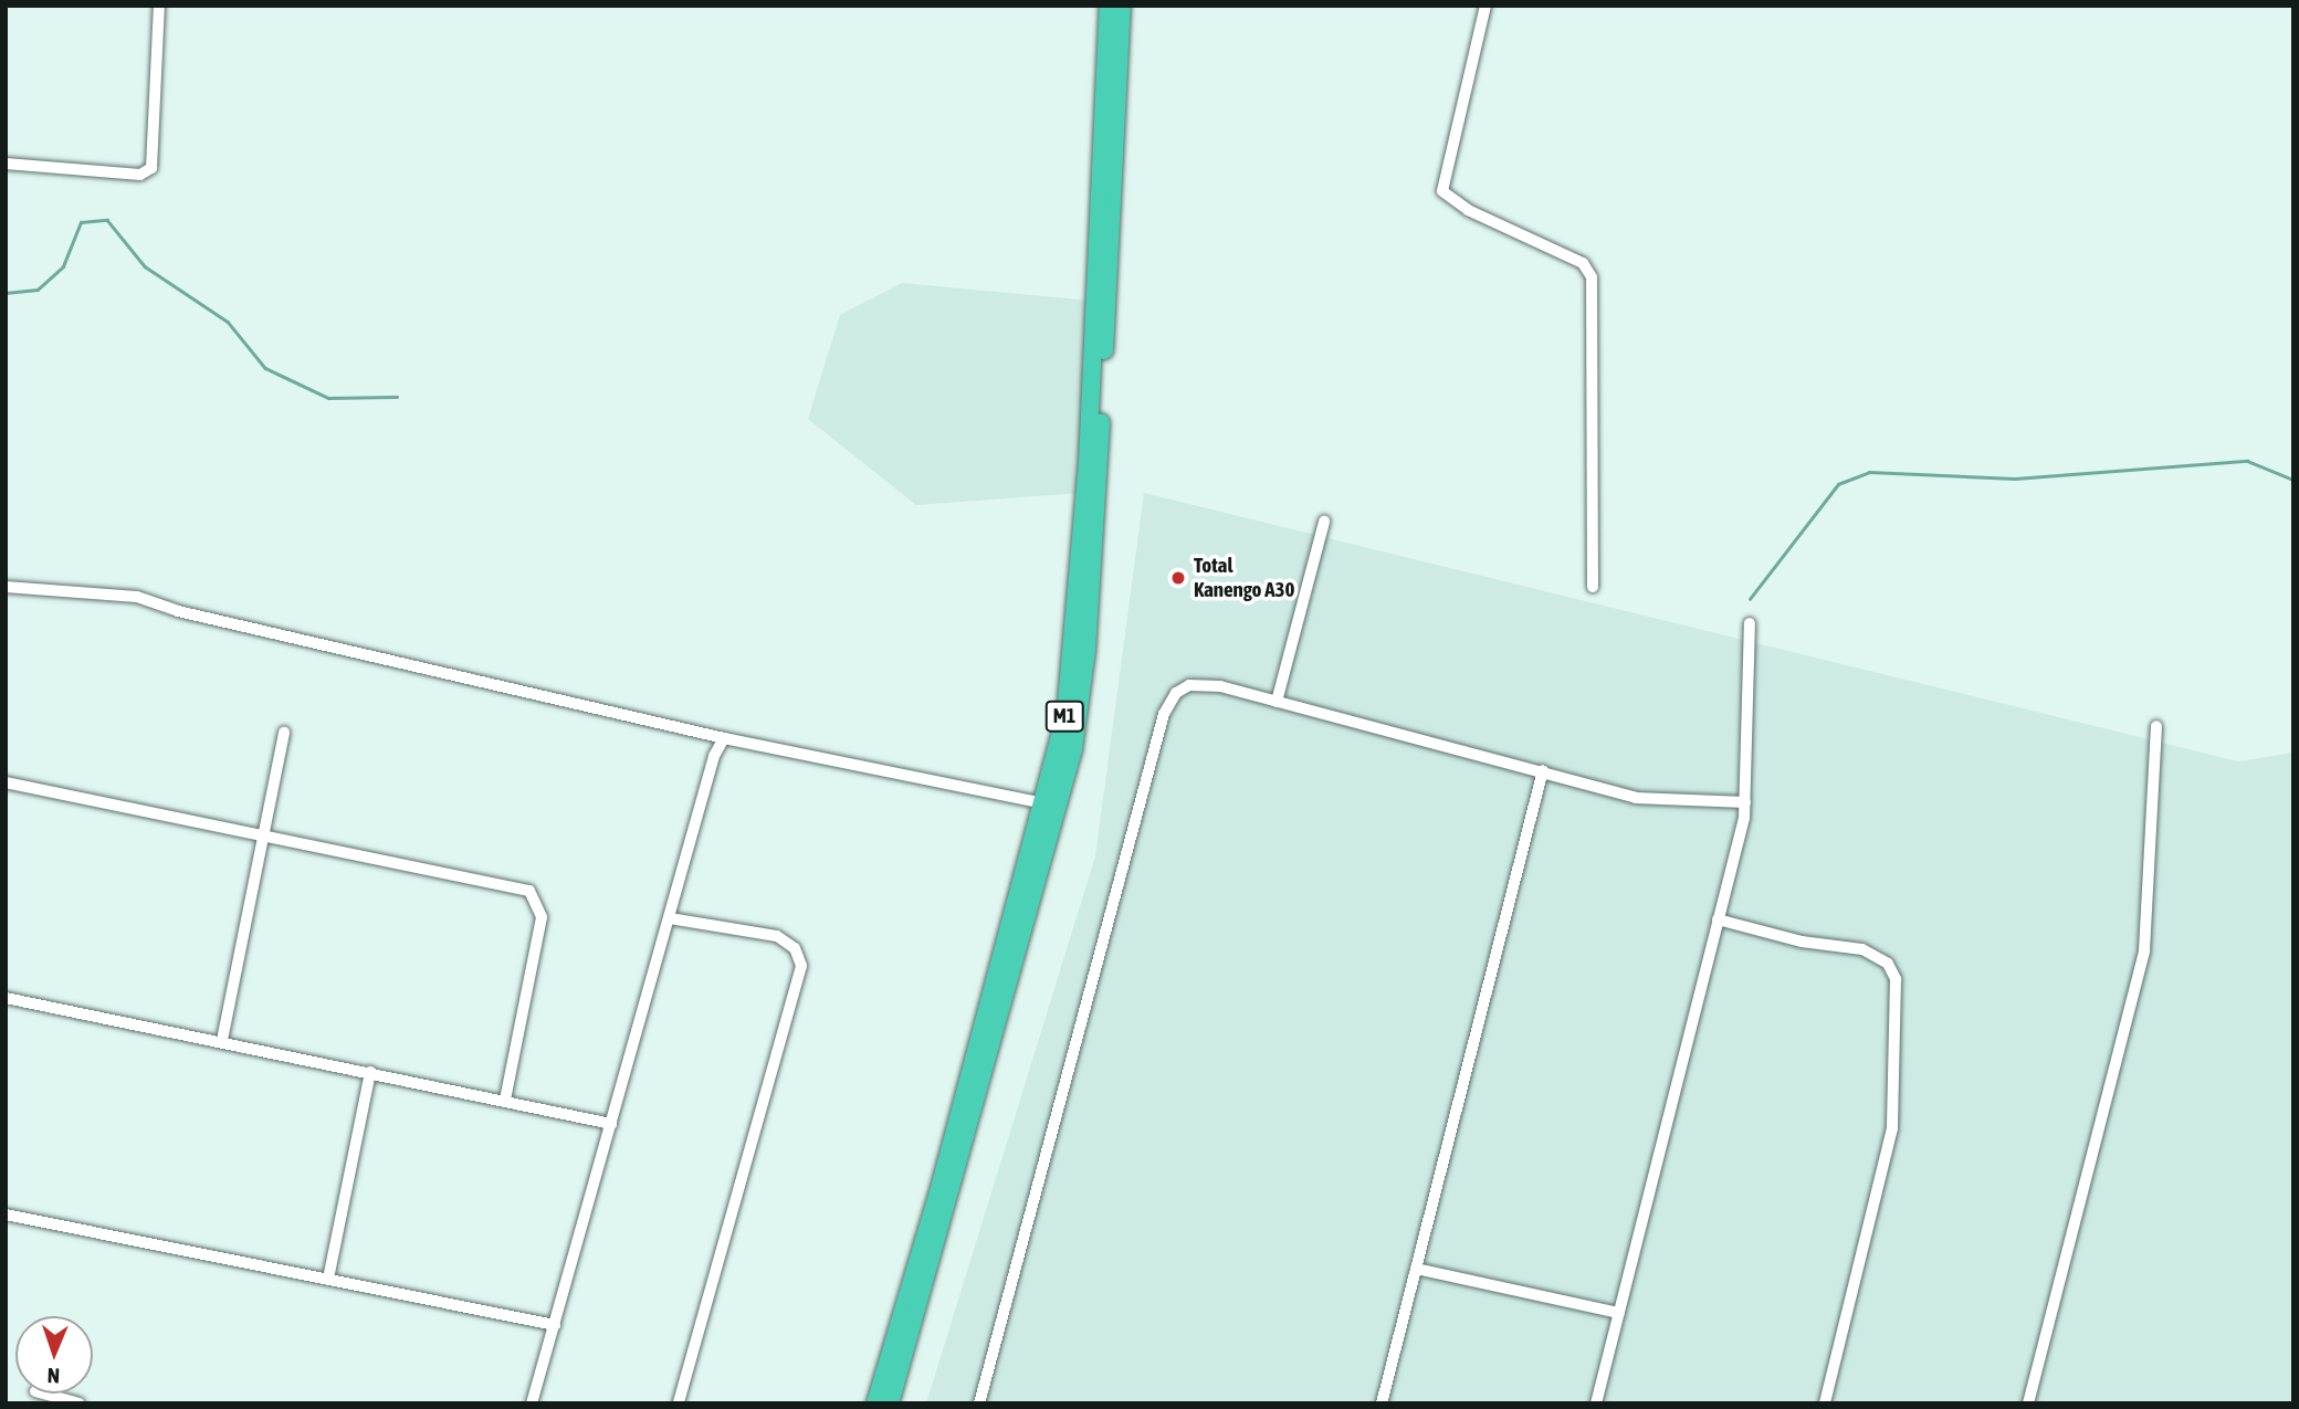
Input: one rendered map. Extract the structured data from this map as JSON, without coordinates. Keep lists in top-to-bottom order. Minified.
{"streets":{"highway":["M1"]},"places":["Total Kanengo A30"],"north":"bottom"}
